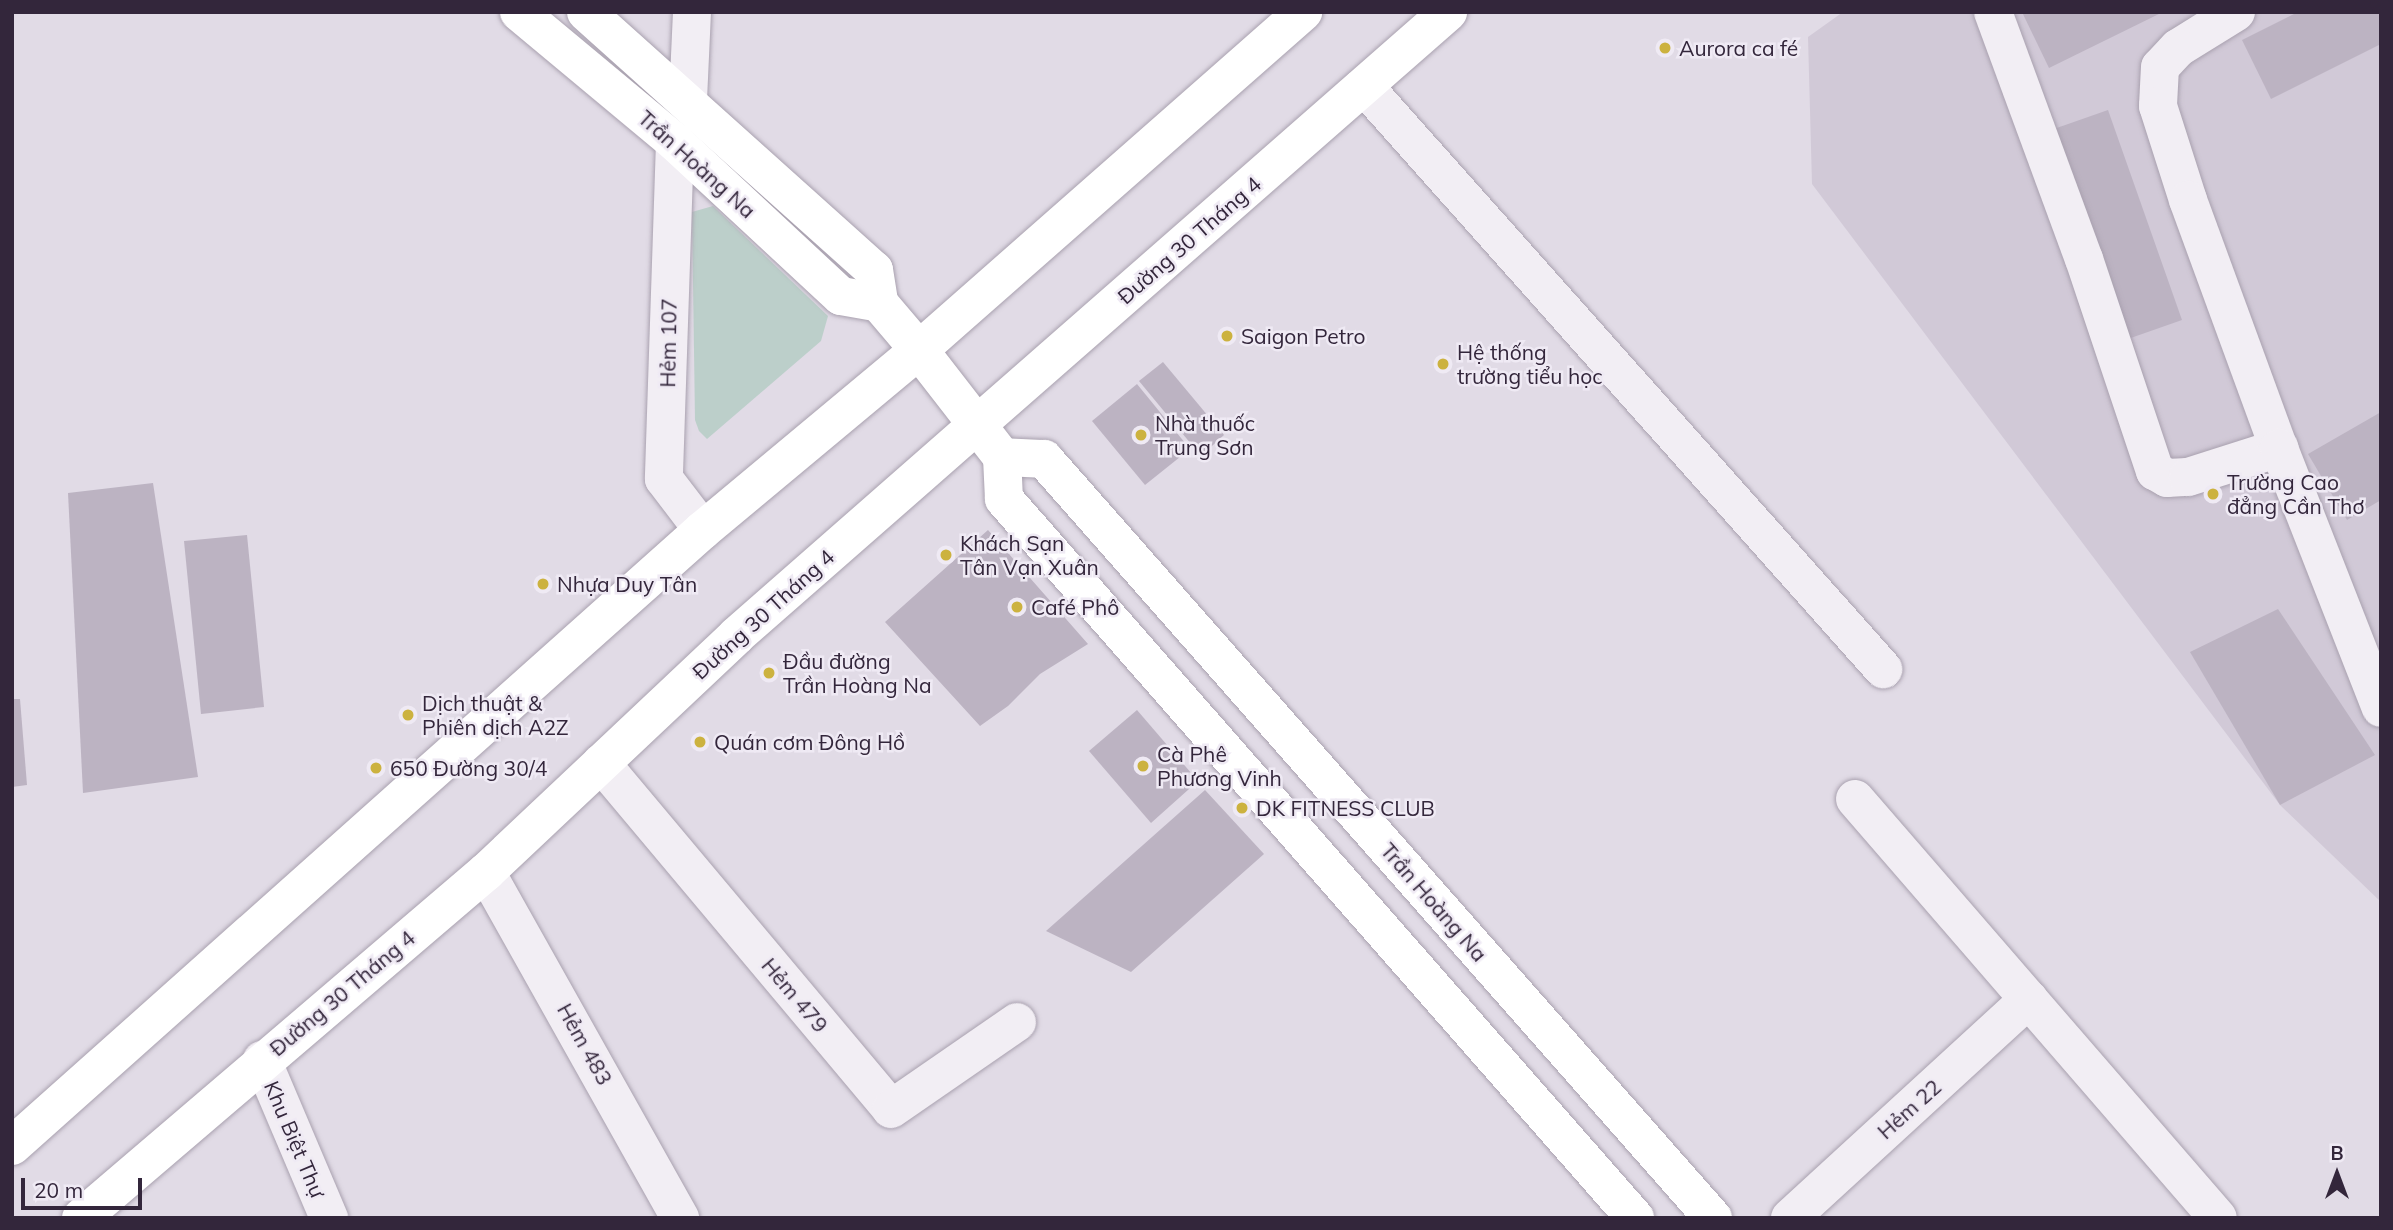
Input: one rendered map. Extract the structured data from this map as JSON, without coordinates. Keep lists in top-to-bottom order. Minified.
{"streets":{"main road":["Trần Hoàng Na","Đường 30 Tháng 4"],"street":["Hẻm 107","Hẻm 479","Hẻm 483","Hẻm 22","Khu Biệt Thự"]},"crossings":[["Trần Hoàng Na","Hẻm 107"],["Đường 30 Tháng 4","Hẻm 479"],["Đường 30 Tháng 4","Hẻm 483"],["Đường 30 Tháng 4","Khu Biệt Thự"]],"places":["Aurora ca fé","Saigon Petro","Hệ thống trường tiểu học","Nhà thuốc Trung Sơn","Trường Cao đẳng Cần Thơ","Khách Sạn Tân Vạn Xuân","Nhựa Duy Tân","Café Phô","Đầu đường Trần Hoàng Na","Dịch thuật & Phiên dịch A2Z","Quán cơm Đông Hồ","Cà Phê Phương Vinh","650 Đường 30/4","DK FITNESS CLUB"],"scale_bar":"20 m","north":"top"}
